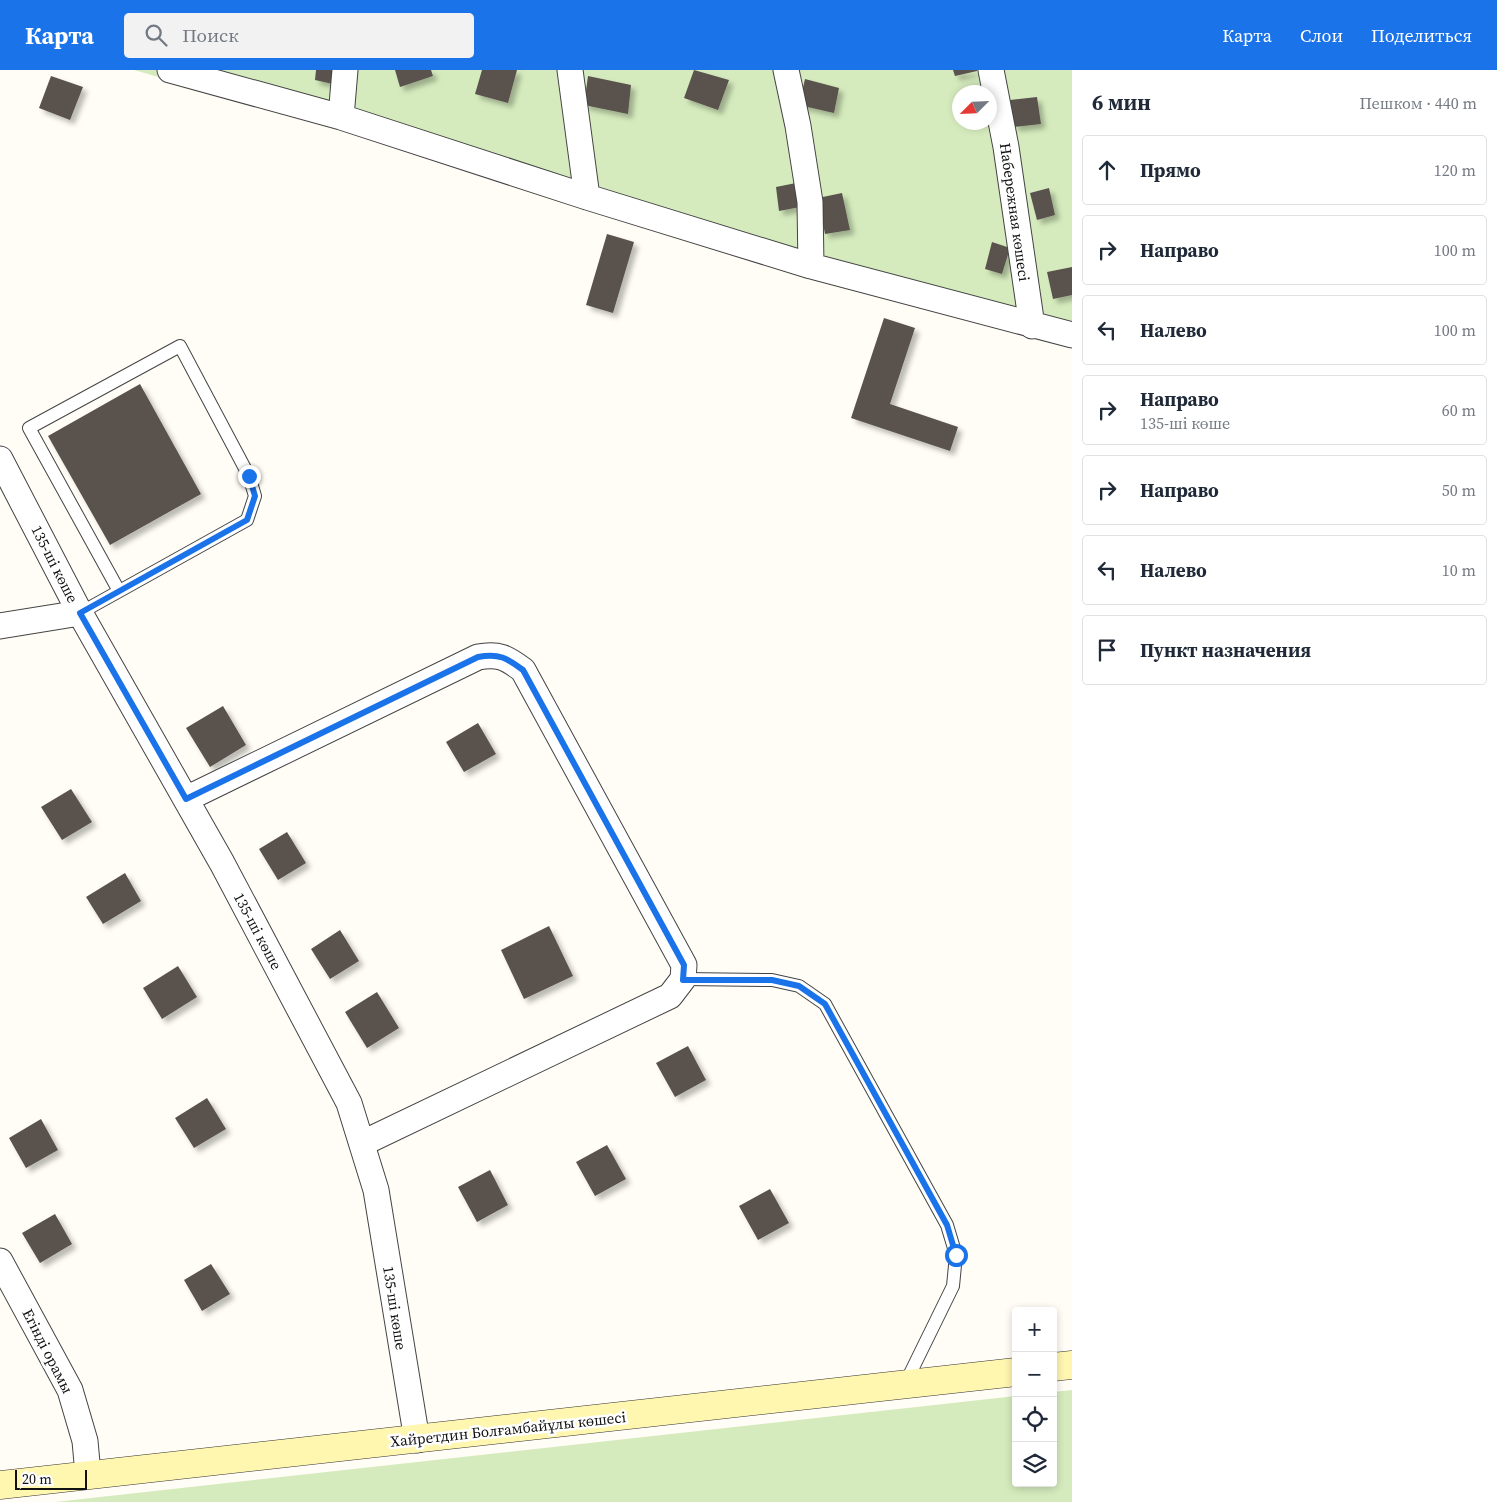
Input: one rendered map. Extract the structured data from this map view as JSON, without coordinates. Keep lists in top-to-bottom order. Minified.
{"streets":{"street":["Набережная көшесі","135-ші көше","Егінді орамы","Хайретдин Болғамбайұлы көшесі"]},"crossings":[["135-ші көше","Хайретдин Болғамбайұлы көшесі"],["Егінді орамы","Хайретдин Болғамбайұлы көшесі"]],"scale_bar":"20 m","north":"bottom left","page":{"header":"Карта","search":"Поиск","nav":["Карта","Слои","Поделиться"],"heading":["6 мин","Пешком · 440 m"],"list":[["Прямо","120 m"],["Направо","100 m"],["Налево","100 m"],["Направо","135-ші көше","60 m"],["Направо","50 m"],["Налево","10 m"],"Пункт назначения"],"map_buttons":["+","−"],"scale":"20 m"}}
